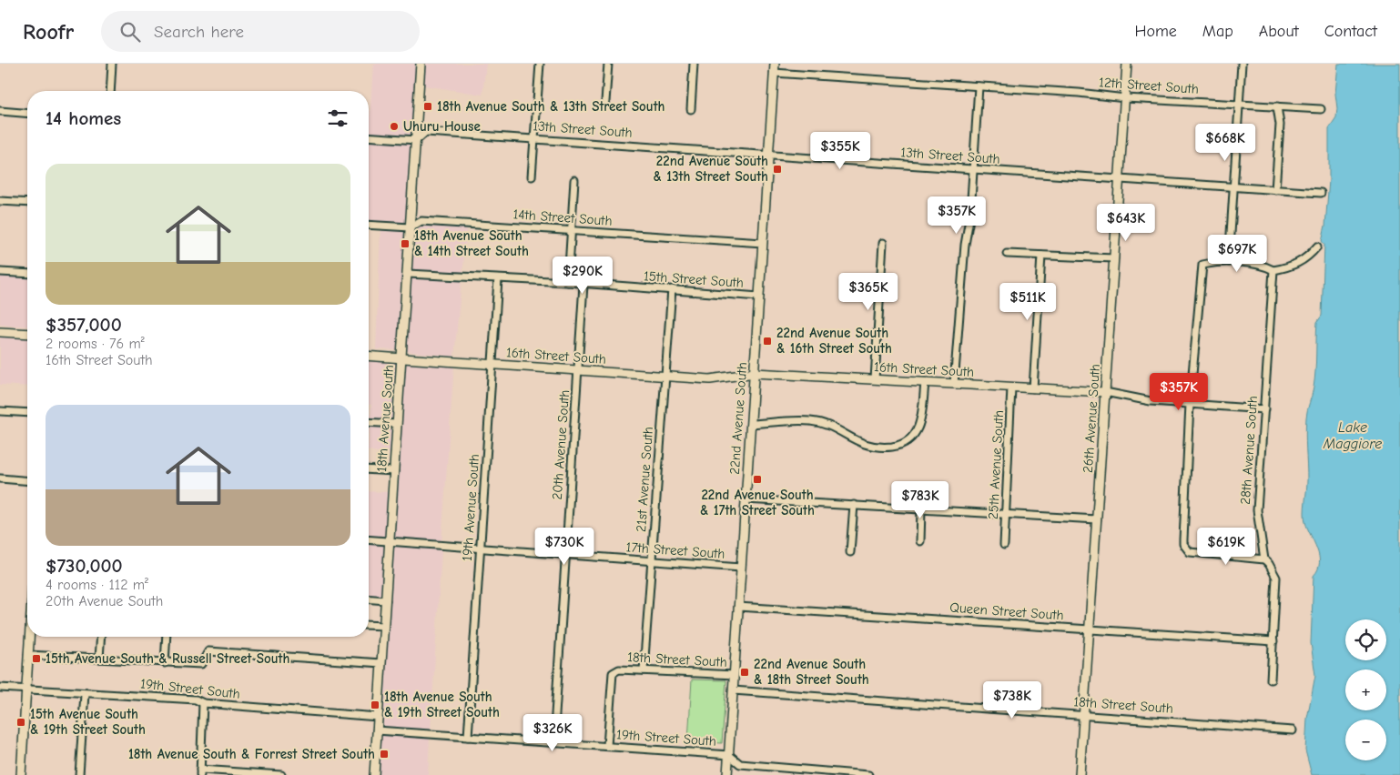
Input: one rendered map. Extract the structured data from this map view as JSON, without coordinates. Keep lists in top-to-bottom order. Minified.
{"streets":{"street":["12th Street South","13th Street South","14th Street South","15th Street South","16th Street South","18th Avenue South","22nd Avenue South","26th Avenue South","20th Avenue South","28th Avenue South","25th Avenue South","21st Avenue South","19th Avenue South","17th Street South","Queen Street South","18th Street South","19th Street South"]},"crossings":[["12th Street South","22nd Avenue South"],["12th Street South","26th Avenue South"],["13th Street South","18th Avenue South"],["13th Street South","22nd Avenue South"],["13th Street South","26th Avenue South"],["14th Street South","18th Avenue South"],["14th Street South","22nd Avenue South"],["15th Street South","18th Avenue South"],["15th Street South","22nd Avenue South"],["15th Street South","20th Avenue South"],["15th Street South","21st Avenue South"],["15th Street South","19th Avenue South"],["16th Street South","18th Avenue South"],["16th Street South","22nd Avenue South"],["16th Street South","26th Avenue South"],["16th Street South","20th Avenue South"],["16th Street South","28th Avenue South"],["16th Street South","25th Avenue South"],["16th Street South","21st Avenue South"],["16th Street South","19th Avenue South"],["18th Avenue South","17th Street South"],["18th Avenue South","19th Street South"],["22nd Avenue South","17th Street South"],["22nd Avenue South","Queen Street South"],["22nd Avenue South","18th Street South"],["22nd Avenue South","19th Street South"],["26th Avenue South","Queen Street South"],["26th Avenue South","18th Street South"],["20th Avenue South","17th Street South"],["20th Avenue South","19th Street South"],["28th Avenue South","Queen Street South"],["21st Avenue South","17th Street South"],["21st Avenue South","18th Street South"],["19th Avenue South","17th Street South"],["19th Avenue South","19th Street South"],["18th Street South","19th Street South"]],"water":["Lake Maggiore"],"places":{"transit":["18th Avenue South & 13th Street South","22nd Avenue South & 13th Street South","18th Avenue South & 14th Street South","22nd Avenue South & 16th Street South","22nd Avenue South & 17th Street South","15th Avenue South & Russell Street South","22nd Avenue South & 18th Street South","18th Avenue South & 19th Street South","15th Avenue South & 19th Street South","18th Avenue South & Forrest Street South"],"other":["Uhuru House"]},"page":{"header":"Roofr","search":"Search here","nav":["Home","Map","About","Contact"],"heading":"14 homes","price":["$668K","$355K","$357K","$643K","$697K","$290K","$365K","$511K","$357K","$783K","$730K","$619K","$738K","$326K"],"list":[{"name":"$357,000","note":"2 rooms · 76 m² · 16th Street South"},{"name":"$730,000","note":"4 rooms · 112 m² · 20th Avenue South"}],"map_buttons":["+","−"]}}
